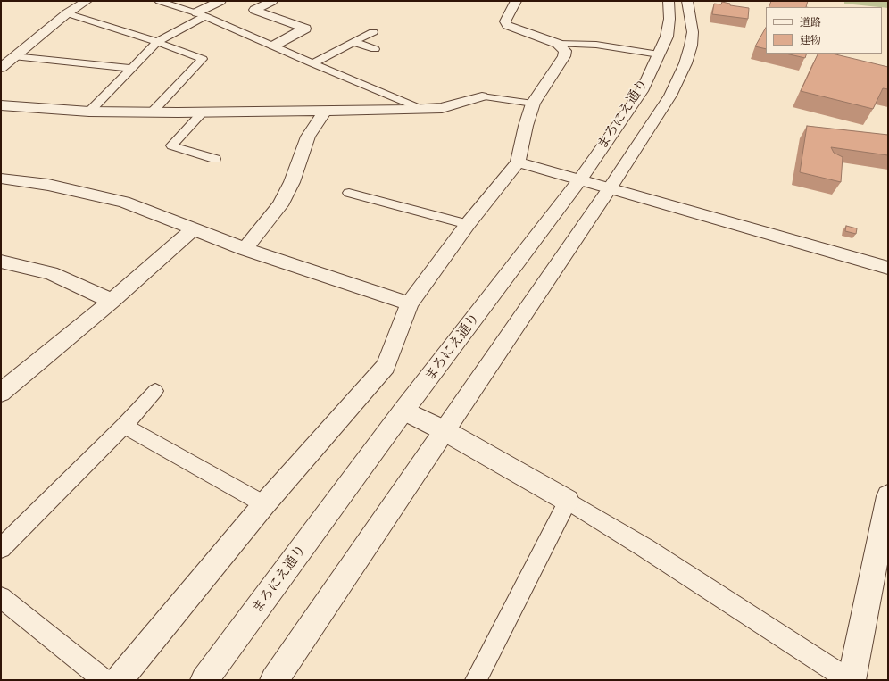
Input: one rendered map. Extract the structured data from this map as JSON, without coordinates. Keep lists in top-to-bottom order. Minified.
{"streets":{"street":["まろにえ通り"]},"legend":["道路","建物"]}
